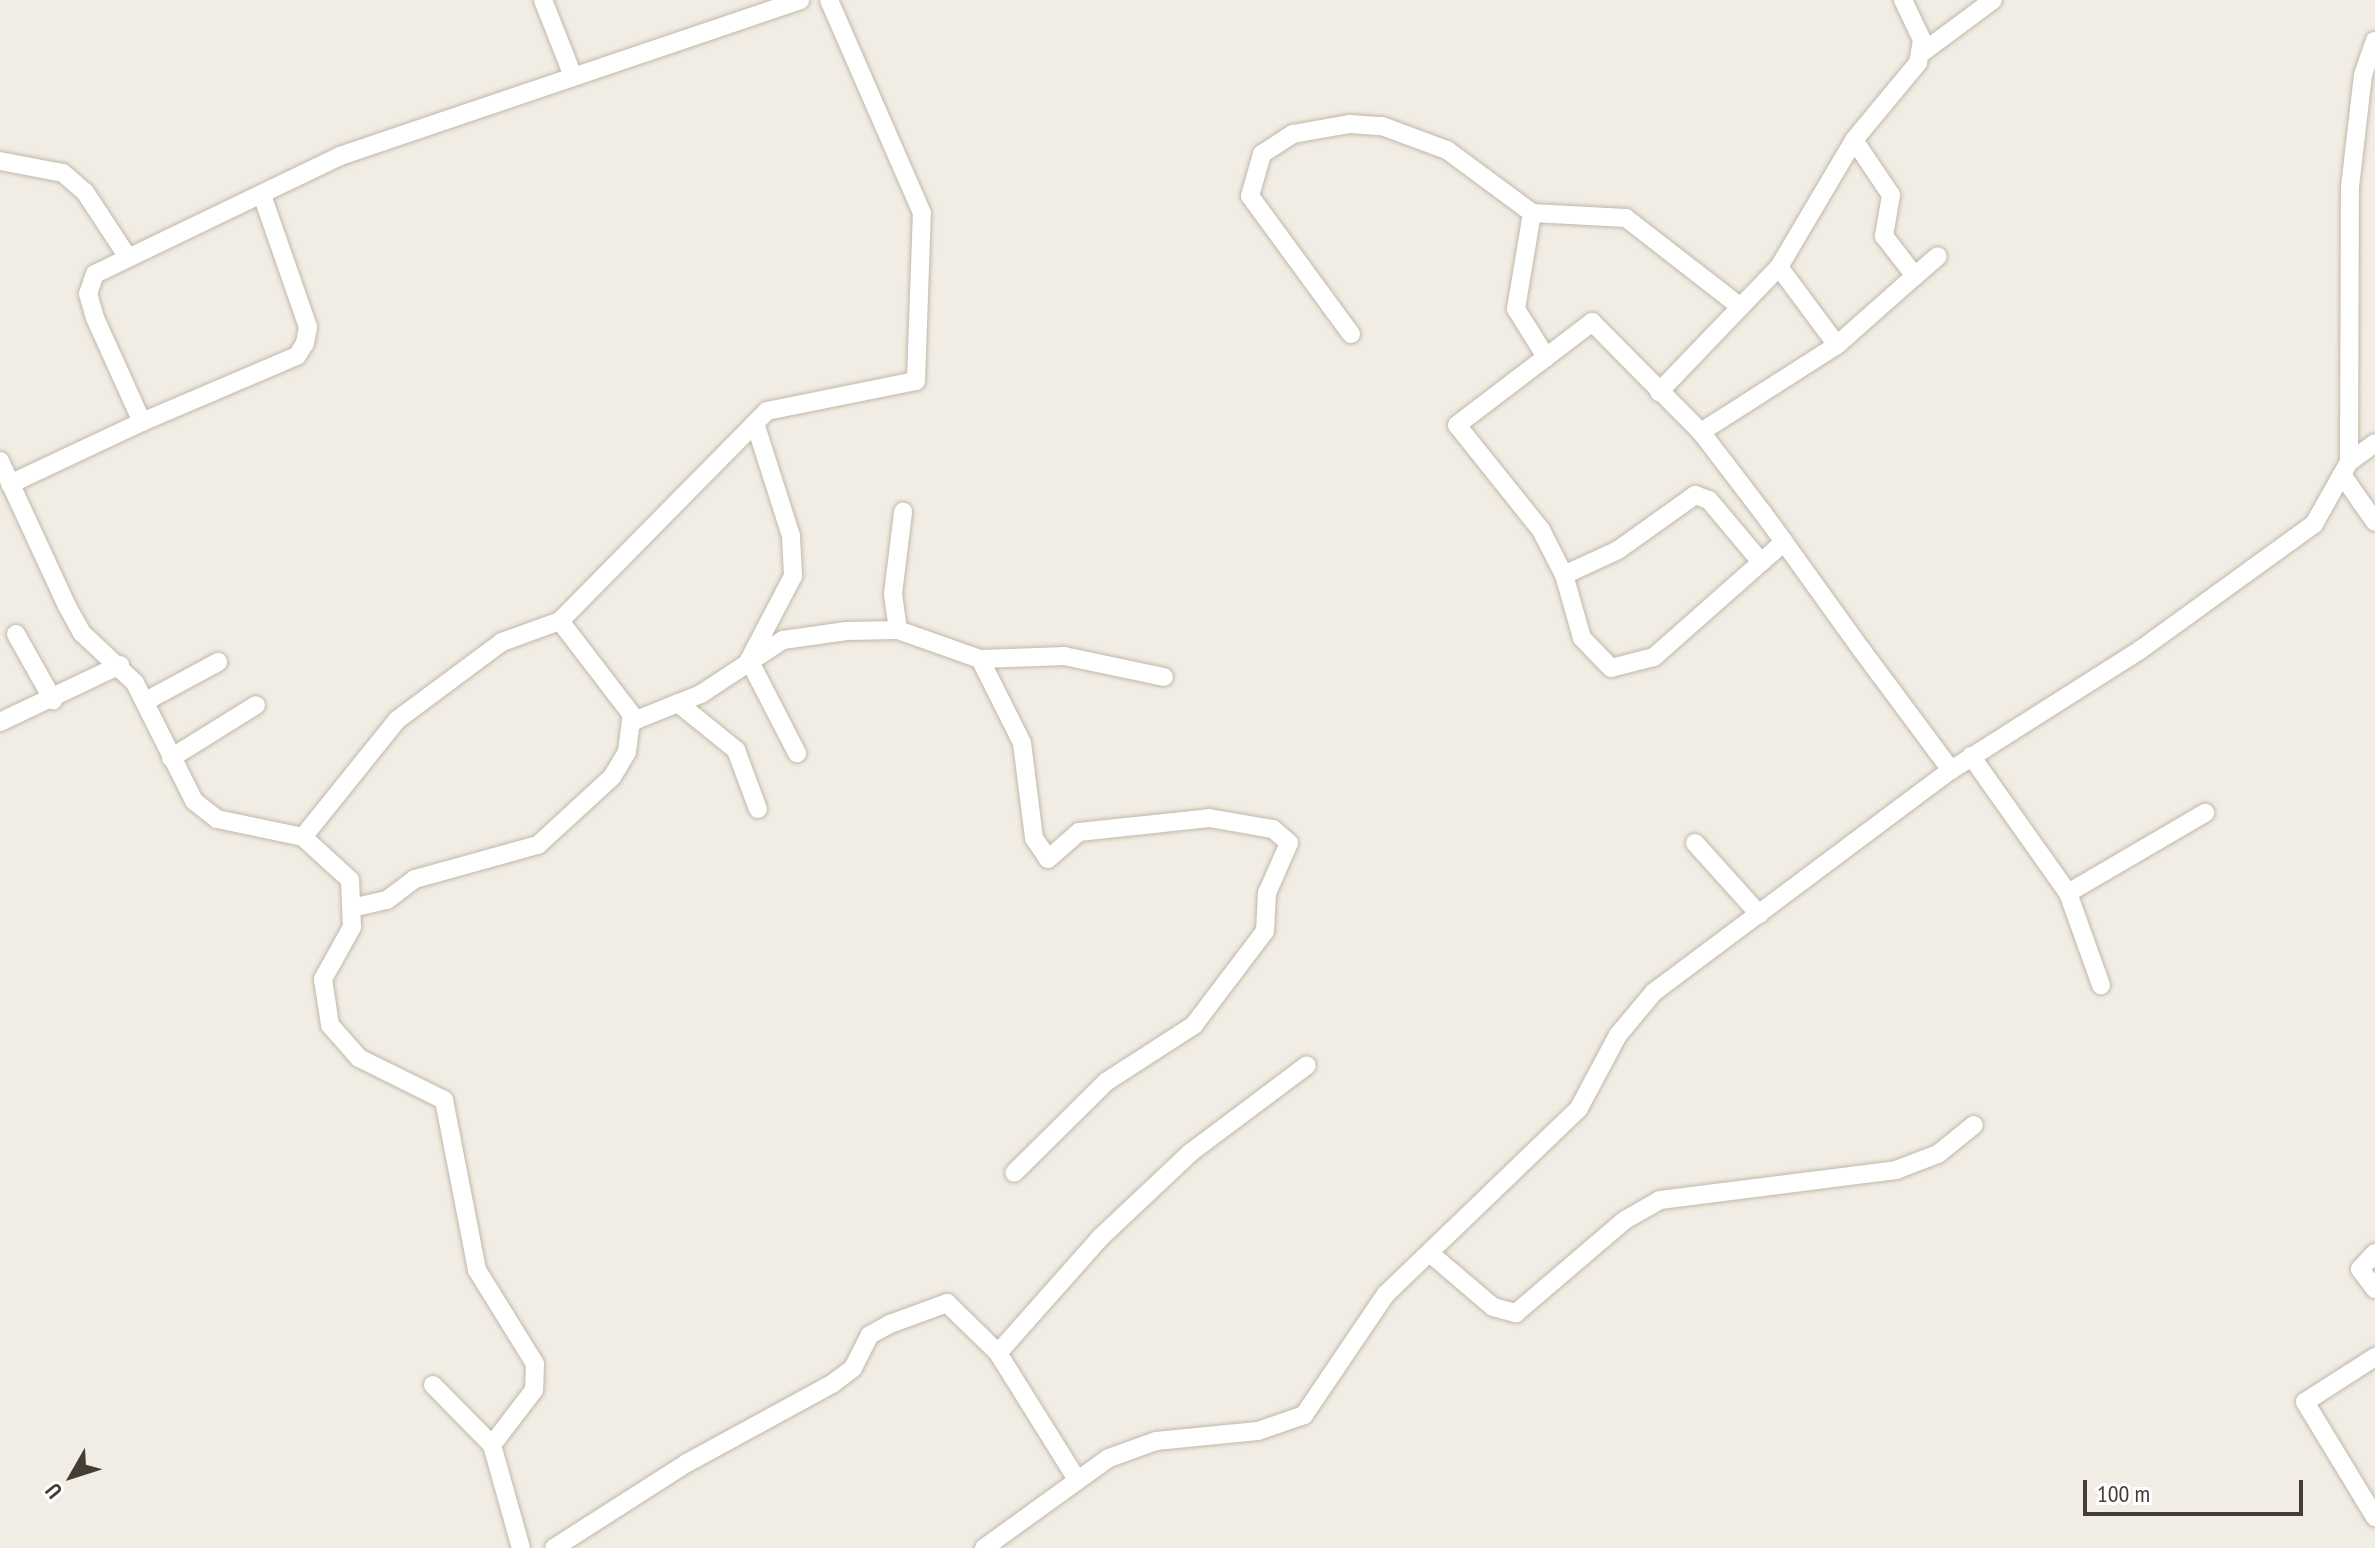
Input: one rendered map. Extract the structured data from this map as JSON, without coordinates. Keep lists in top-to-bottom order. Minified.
{"scale_bar":"100 m","north":"bottom left"}
